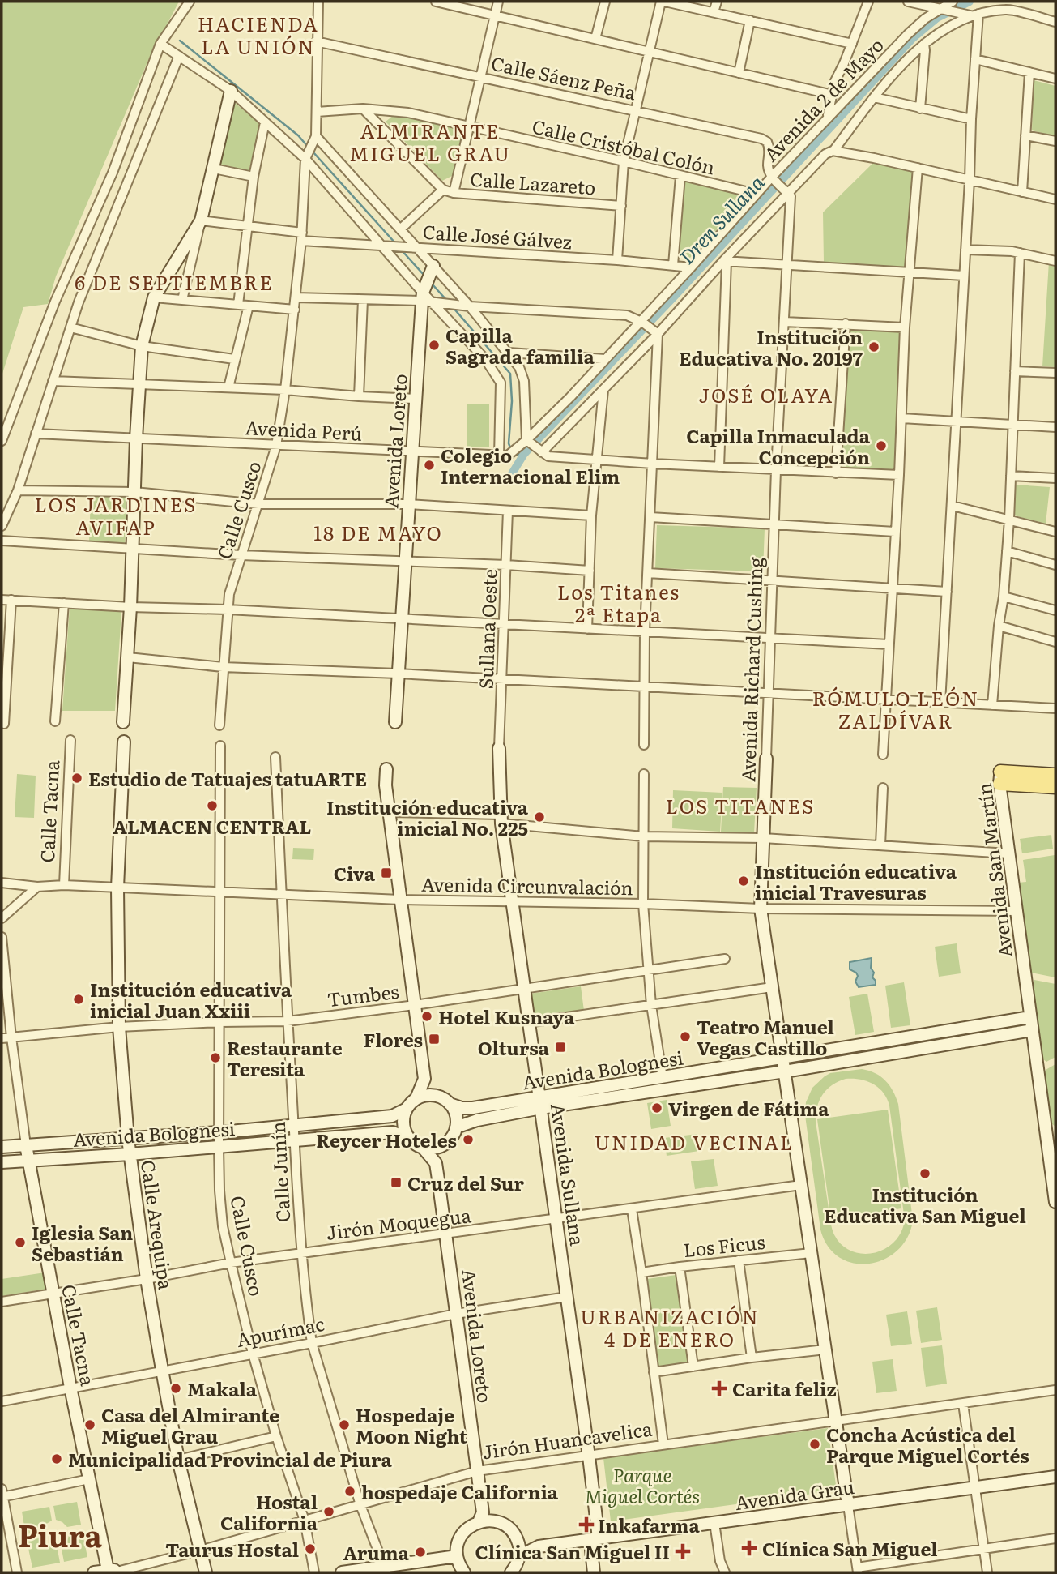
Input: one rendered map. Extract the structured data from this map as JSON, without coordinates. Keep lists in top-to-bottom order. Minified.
{"streets":{"street":["Calle Sáenz Peña","Avenida 2 de Mayo","Calle Cristóbal Colón","Calle Lazareto","Calle José Gálvez","Avenida Perú","Avenida Loreto","Calle Cusco","Sullana Oeste","Avenida Richard Cushing","Calle Tacna","Avenida San Martín","Avenida Circunvalación","Tumbes","Avenida Bolognesi","Calle Junín","Avenida Sullana","Jirón Moquegua","Calle Arequipa","Los Ficus","Apurímac","Jirón Huancavelica","Avenida Grau"]},"crossings":[["Calle Sáenz Peña","Avenida 2 de Mayo"],["Calle Sáenz Peña","Calle Cusco"],["Avenida 2 de Mayo","Calle Cristóbal Colón"],["Avenida 2 de Mayo","Calle José Gálvez"],["Calle Cristóbal Colón","Calle Cusco"],["Calle José Gálvez","Calle Cusco"],["Avenida Perú","Avenida Loreto"],["Avenida Perú","Calle Cusco"],["Avenida Loreto","Jirón Moquegua"],["Avenida Loreto","Apurímac"],["Avenida Loreto","Jirón Huancavelica"],["Calle Cusco","Avenida Circunvalación"],["Calle Cusco","Tumbes"],["Calle Cusco","Avenida Bolognesi"],["Calle Cusco","Jirón Moquegua"],["Calle Cusco","Apurímac"],["Calle Cusco","Jirón Huancavelica"],["Sullana Oeste","Avenida Sullana"],["Avenida Richard Cushing","Avenida Circunvalación"],["Avenida Richard Cushing","Avenida Bolognesi"],["Avenida Richard Cushing","Jirón Moquegua"],["Avenida Richard Cushing","Los Ficus"],["Avenida Richard Cushing","Jirón Huancavelica"],["Avenida Richard Cushing","Avenida Grau"],["Calle Tacna","Avenida Circunvalación"],["Calle Tacna","Tumbes"],["Calle Tacna","Avenida Bolognesi"],["Calle Tacna","Jirón Moquegua"],["Calle Tacna","Apurímac"],["Calle Tacna","Jirón Huancavelica"],["Avenida San Martín","Avenida Circunvalación"],["Avenida San Martín","Avenida Bolognesi"],["Avenida Circunvalación","Calle Junín"],["Avenida Circunvalación","Avenida Sullana"],["Avenida Circunvalación","Calle Arequipa"],["Tumbes","Calle Junín"],["Tumbes","Avenida Sullana"],["Tumbes","Calle Arequipa"],["Avenida Bolognesi","Calle Junín"],["Avenida Bolognesi","Avenida Sullana"],["Avenida Bolognesi","Calle Arequipa"],["Calle Junín","Jirón Moquegua"],["Calle Junín","Apurímac"],["Calle Junín","Jirón Huancavelica"],["Avenida Sullana","Jirón Moquegua"],["Avenida Sullana","Apurímac"],["Avenida Sullana","Jirón Huancavelica"],["Avenida Sullana","Avenida Grau"],["Jirón Moquegua","Calle Arequipa"],["Calle Arequipa","Apurímac"],["Calle Arequipa","Jirón Huancavelica"]],"districts":["HACIENDA LA UNIÓN","ALMIRANTE MIGUEL GRAU","6 DE SEPTIEMBRE","JOSÉ OLAYA","LOS JARDINES AVIFAP","18 DE MAYO","Los Titanes 2ª Etapa","RÓMULO LEÓN ZALDÍVAR","LOS TITANES","UNIDAD VECINAL","URBANIZACIÓN 4 DE ENERO","Piura"],"water":["Dren Sullana"],"parks":["Parque Miguel Cortés"],"places":{"other":["Capilla Sagrada familia","Institución Educativa No. 20197","Capilla Inmaculada Concepción","Colegio Internacional Elim","Estudio de Tatuajes tatuARTE","ALMACEN CENTRAL","Institución educativa inicial No. 225","Institución educativa inicial Travesuras","Institución educativa inicial Juan Xxiii","Hotel Kusnaya","Teatro Manuel Vegas Castillo","Restaurante Teresita","Virgen de Fátima","Reycer Hoteles","Institución Educativa San Miguel","Iglesia San Sebastián","Makala","Casa del Almirante Miguel Grau","Hospedaje Moon Night","Concha Acústica del Parque Miguel Cortés","Municipalidad Provincial de Piura","hospedaje California","Hostal California","Taurus Hostal","Aruma"],"transit":["Civa","Flores","Oltursa","Cruz del Sur"],"health":["Carita feliz","Inkafarma","Clínica San Miguel","Clínica San Miguel II"]}}
